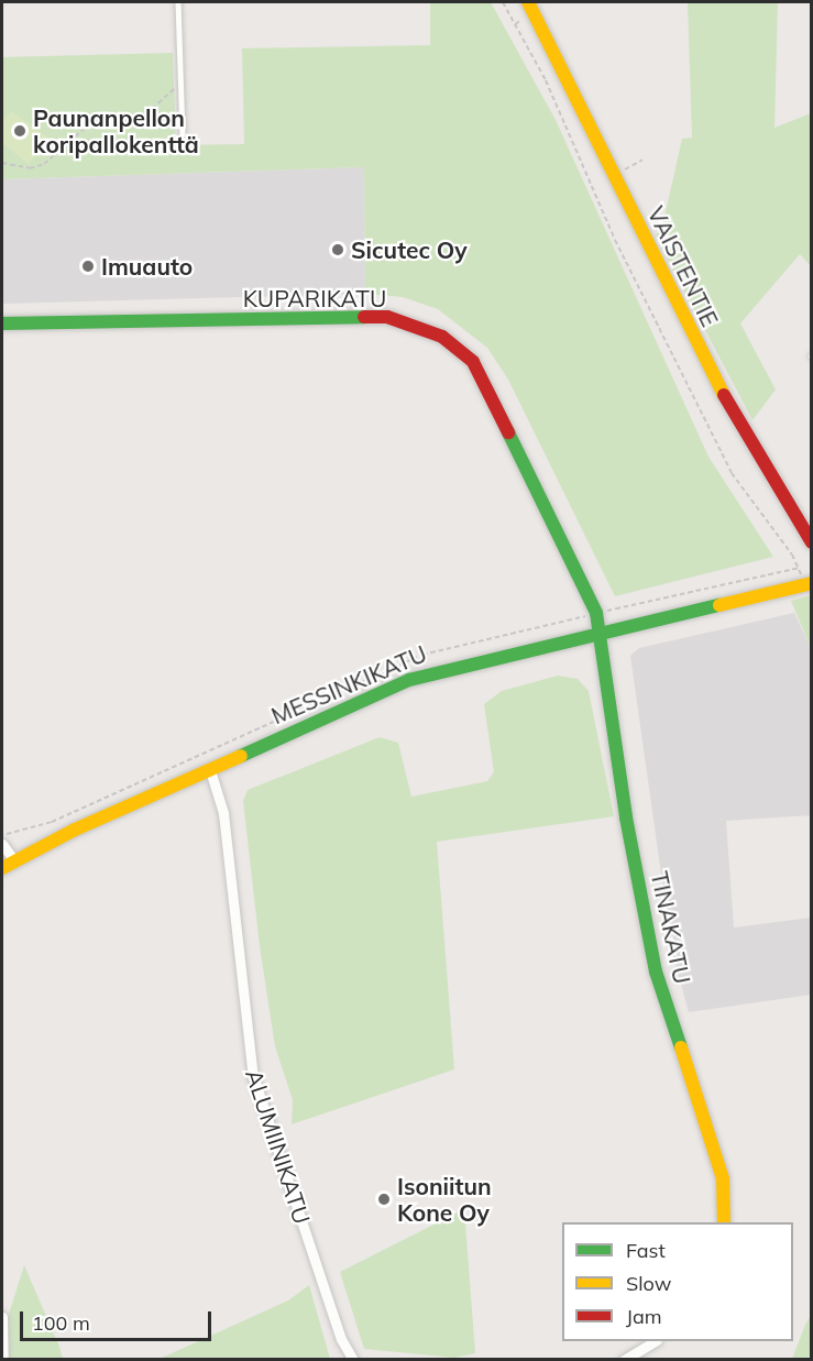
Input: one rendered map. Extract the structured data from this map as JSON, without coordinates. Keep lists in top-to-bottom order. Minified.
{"streets":{"street":["VAISTENTIE","KUPARIKATU","MESSINKIKATU","TINAKATU","ALUMIINIKATU"]},"crossings":[["KUPARIKATU","MESSINKIKATU"],["KUPARIKATU","TINAKATU"],["MESSINKIKATU","TINAKATU"],["MESSINKIKATU","ALUMIINIKATU"]],"places":["Paunanpellon koripallokenttä","Sicutec Oy","Imuauto","Isoniitun Kone Oy"],"legend":["Fast","Slow","Jam"],"scale_bar":"100 m"}
